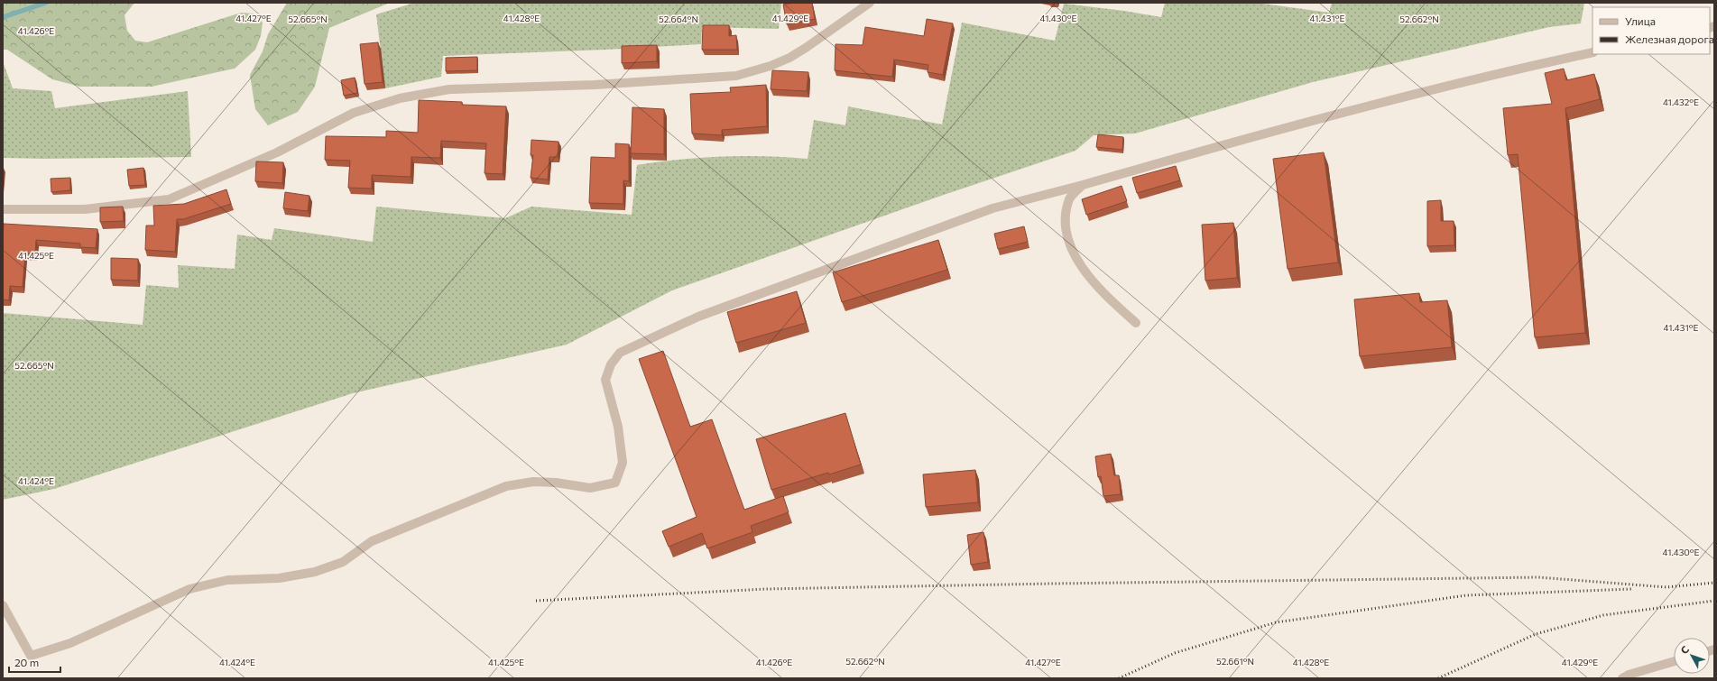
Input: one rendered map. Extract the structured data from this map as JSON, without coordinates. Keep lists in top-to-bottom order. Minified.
{"legend":["Улица","Железная дорога"],"scale_bar":"20 m","north":"top left","coordinates":["41.427°E","41.428°E","41.429°E","41.430°E","41.431°E","52.665°N","52.664°N","52.662°N","41.426°E","41.432°E","41.425°E","41.424°E","52.661°N"]}
